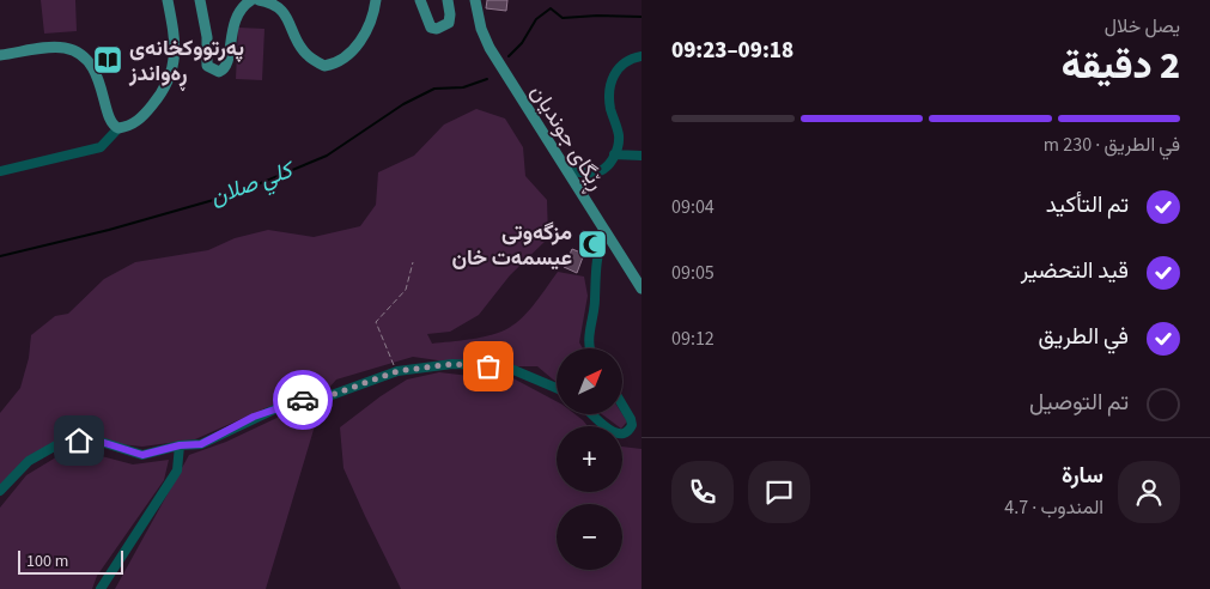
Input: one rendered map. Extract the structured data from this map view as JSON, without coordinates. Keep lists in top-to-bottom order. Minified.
{"streets":{"main road":["ڕێگای جوندیان"]},"water":["كلي صلان"],"places":{"library":["پەرتووکخانەی ڕەواندز"],"mosque":["مزگەوتی عیسمەت خان"]},"scale_bar":"100 m","north":"top right","page":{"heading":["2 دقيقة","يصل خلال","09:18–09:23"],"panel":["سارة","المندوب · 4.7"],"bar":"في الطريق · 230 m","list":[["تم التأكيد","09:04"],["قيد التحضير","09:05"],["في الطريق","09:12"],"تم التوصيل"],"map_buttons":["+","−"],"scale":"100 m"}}
